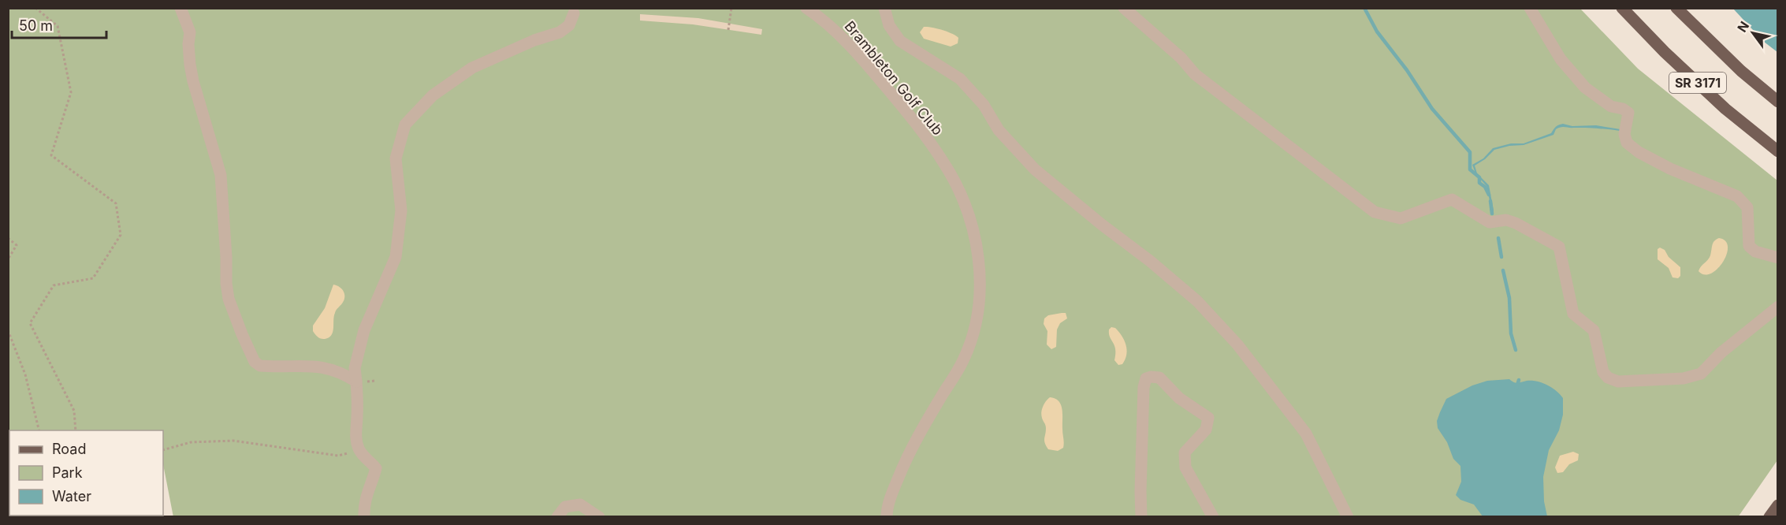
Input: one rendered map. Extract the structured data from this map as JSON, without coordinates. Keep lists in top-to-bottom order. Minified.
{"streets":{"main road":["SR 3171"],"lane":["Brambleton Golf Club"]},"legend":["Road","Park","Water"],"scale_bar":"50 m","north":"top left"}
